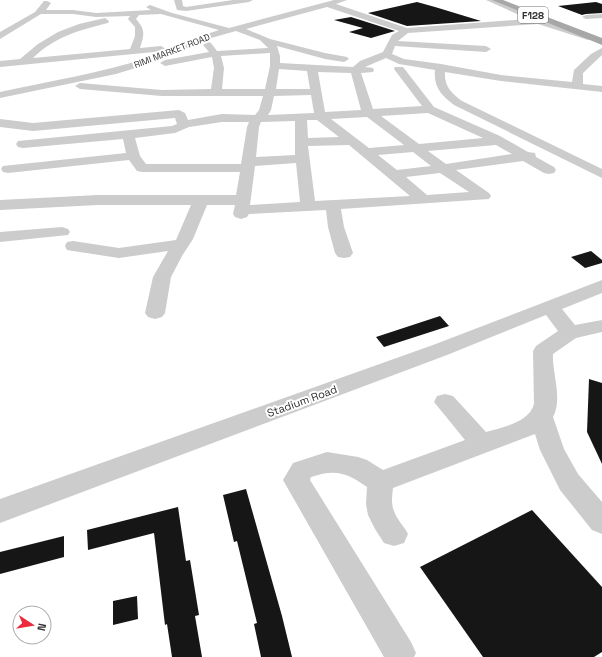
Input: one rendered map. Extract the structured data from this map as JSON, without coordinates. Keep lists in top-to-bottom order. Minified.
{"streets":{"main road":["F128"],"street":["RIMI MARKET ROAD","Stadium Road"]},"north":"right"}
